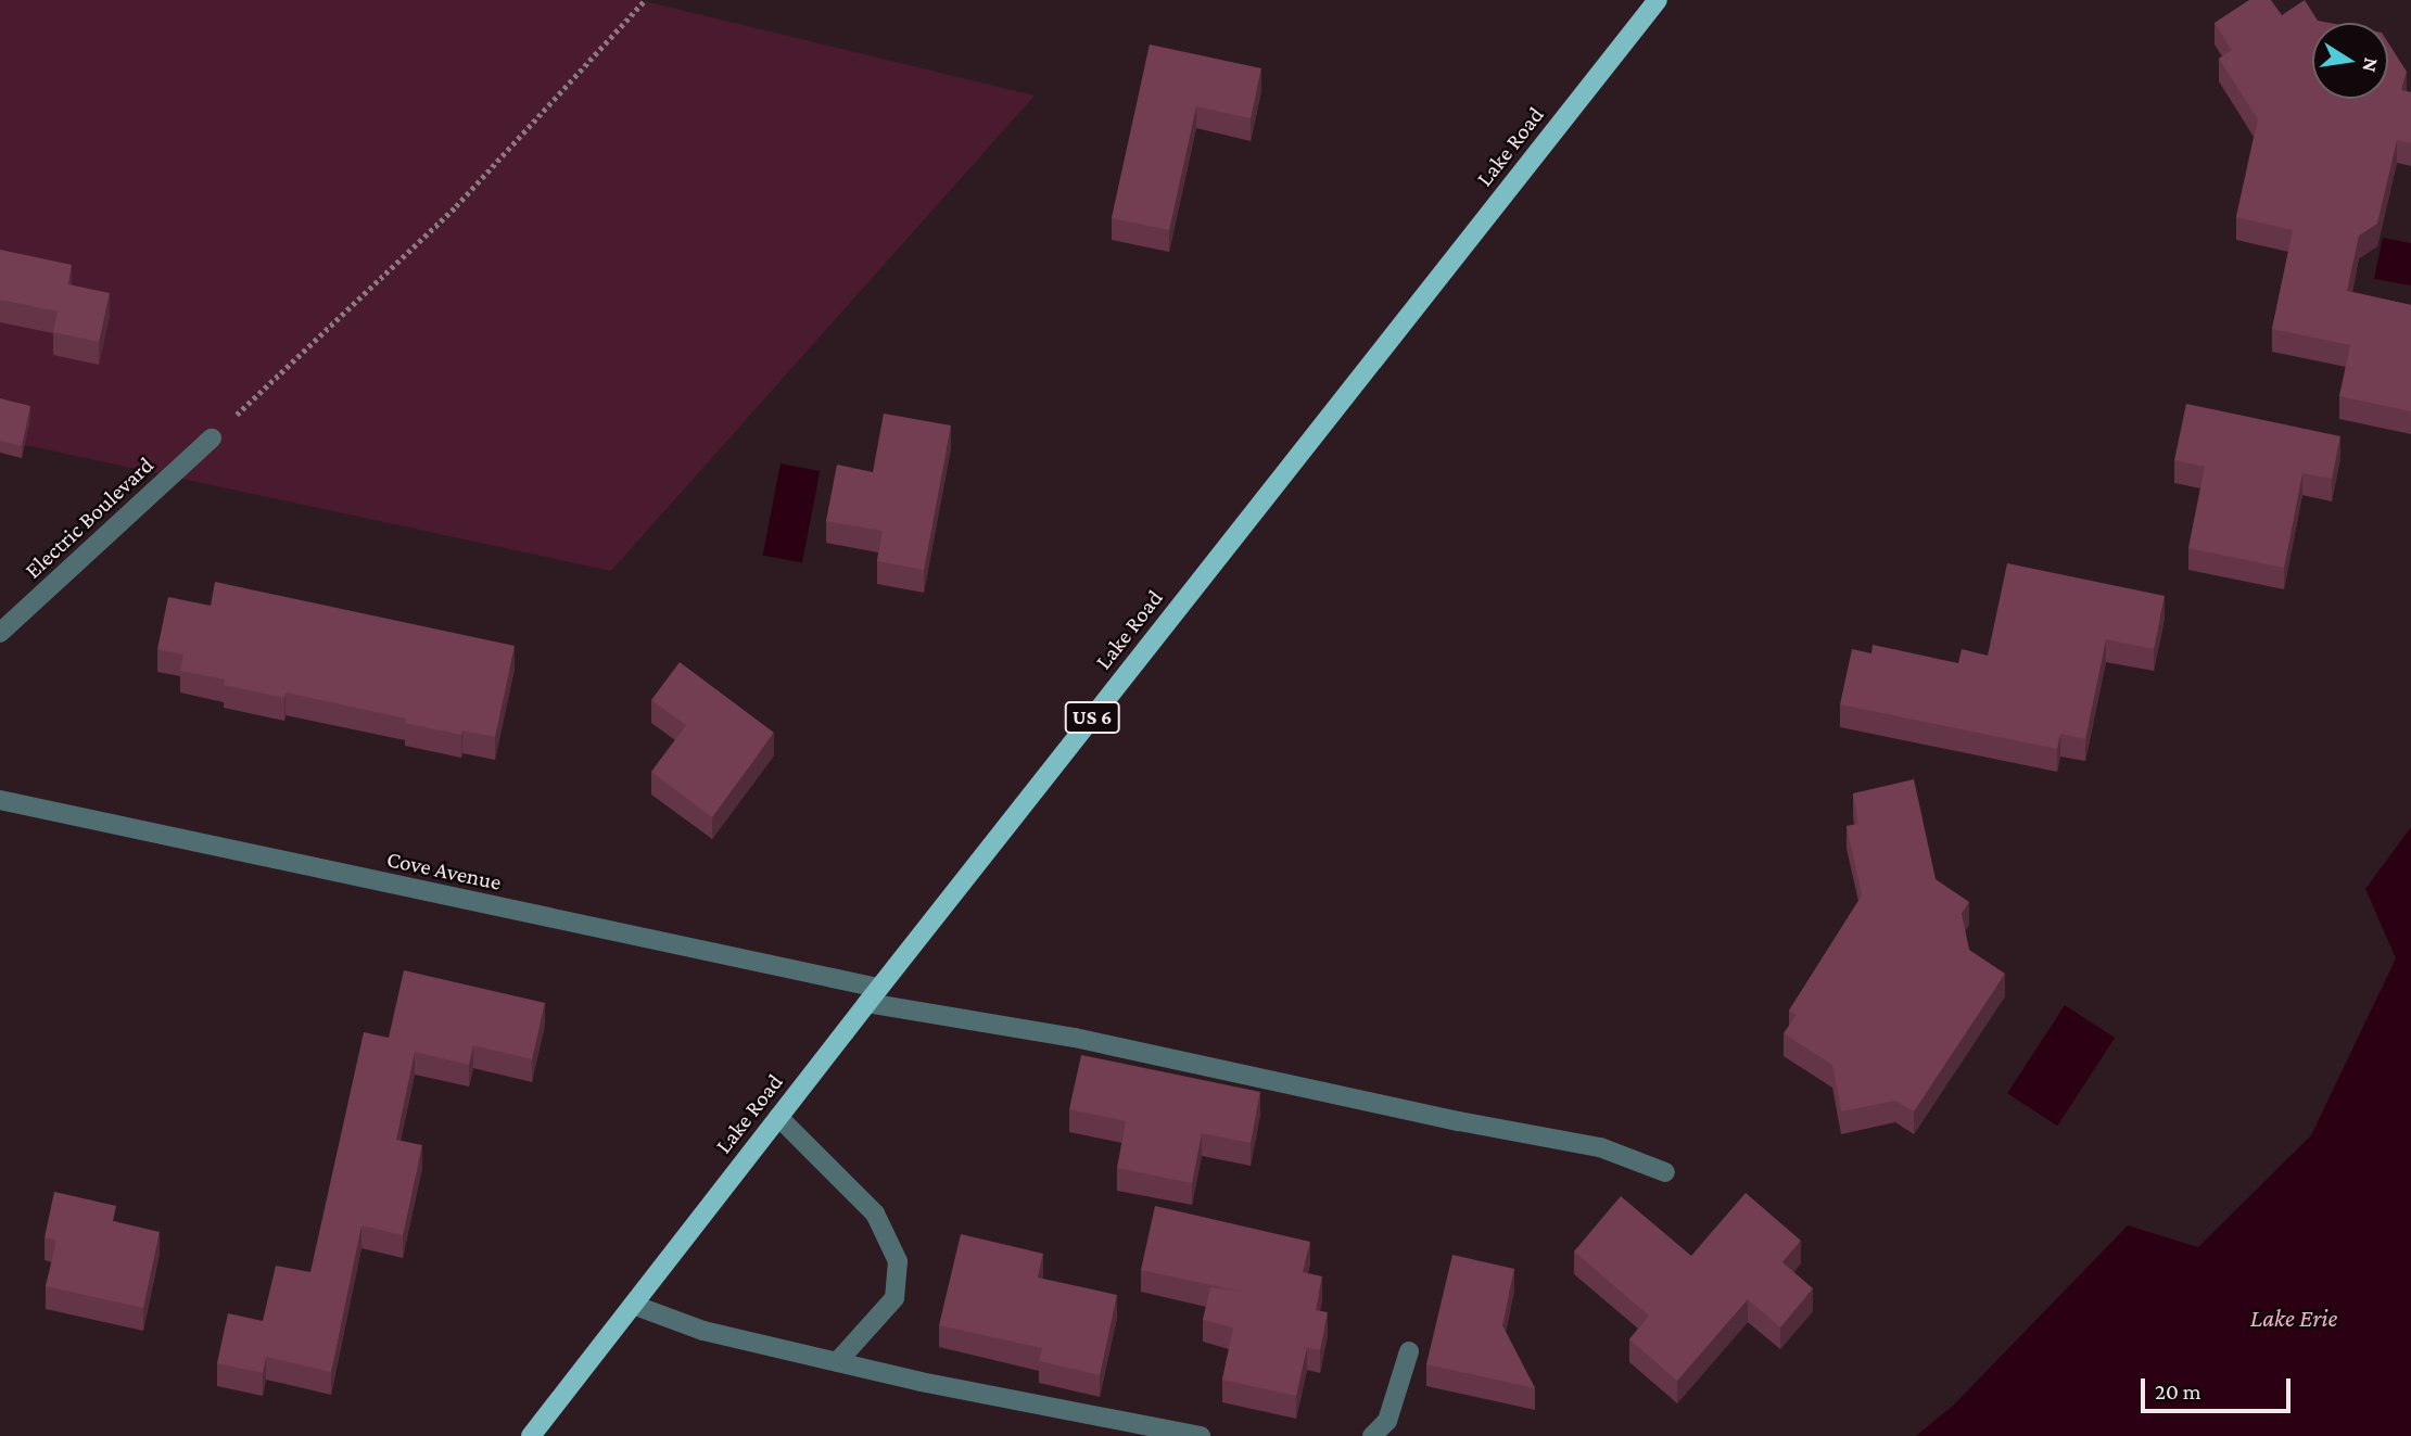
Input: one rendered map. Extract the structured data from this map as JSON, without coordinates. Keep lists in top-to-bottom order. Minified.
{"streets":{"main road":["Lake Road","US 6"],"street":["Electric Boulevard","Cove Avenue"]},"crossings":[["Lake Road","Cove Avenue"]],"water":["Lake Erie"],"scale_bar":"20 m","north":"right"}
